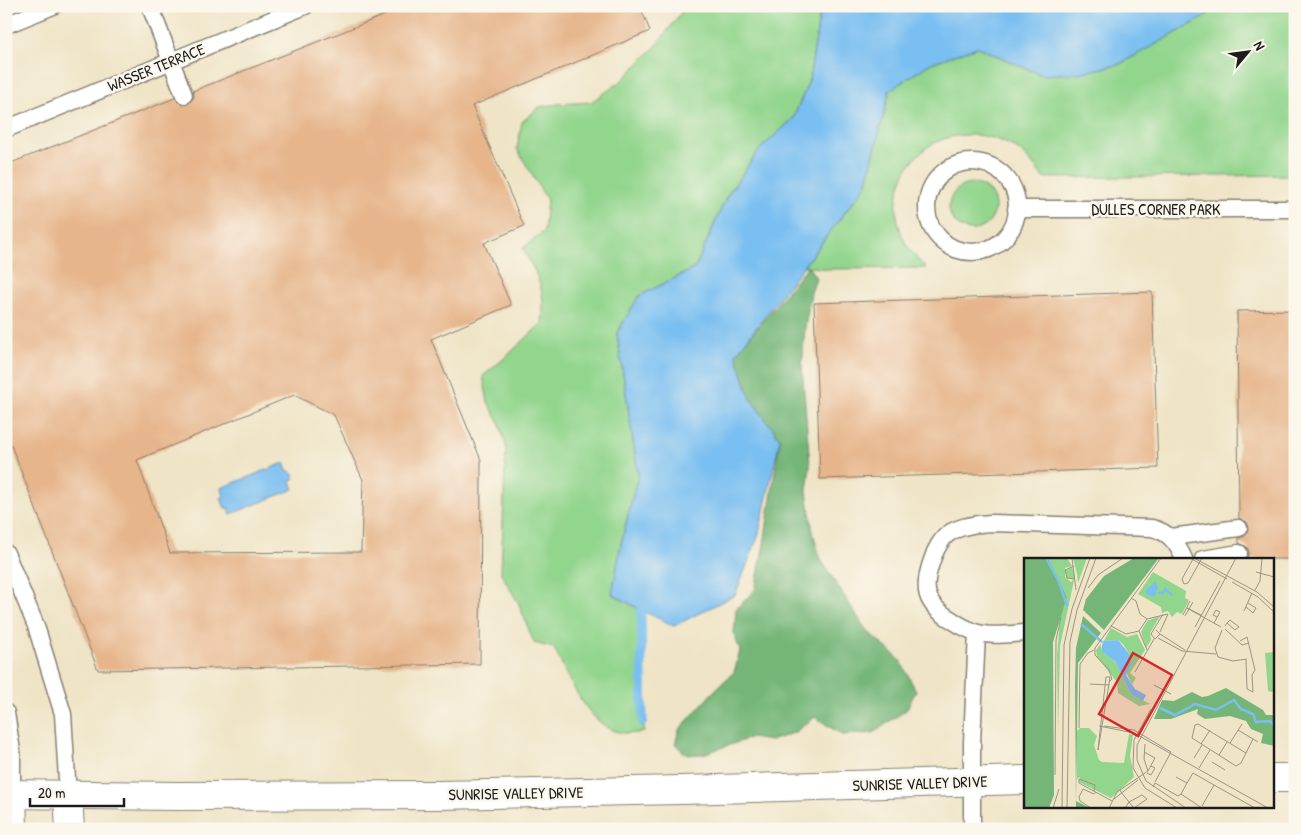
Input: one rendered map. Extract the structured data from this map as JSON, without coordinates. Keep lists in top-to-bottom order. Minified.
{"streets":{"main road":["SUNRISE VALLEY DRIVE"],"lane":["WASSER TERRACE","DULLES CORNER PARK"]},"scale_bar":"20 m","north":"top right"}
